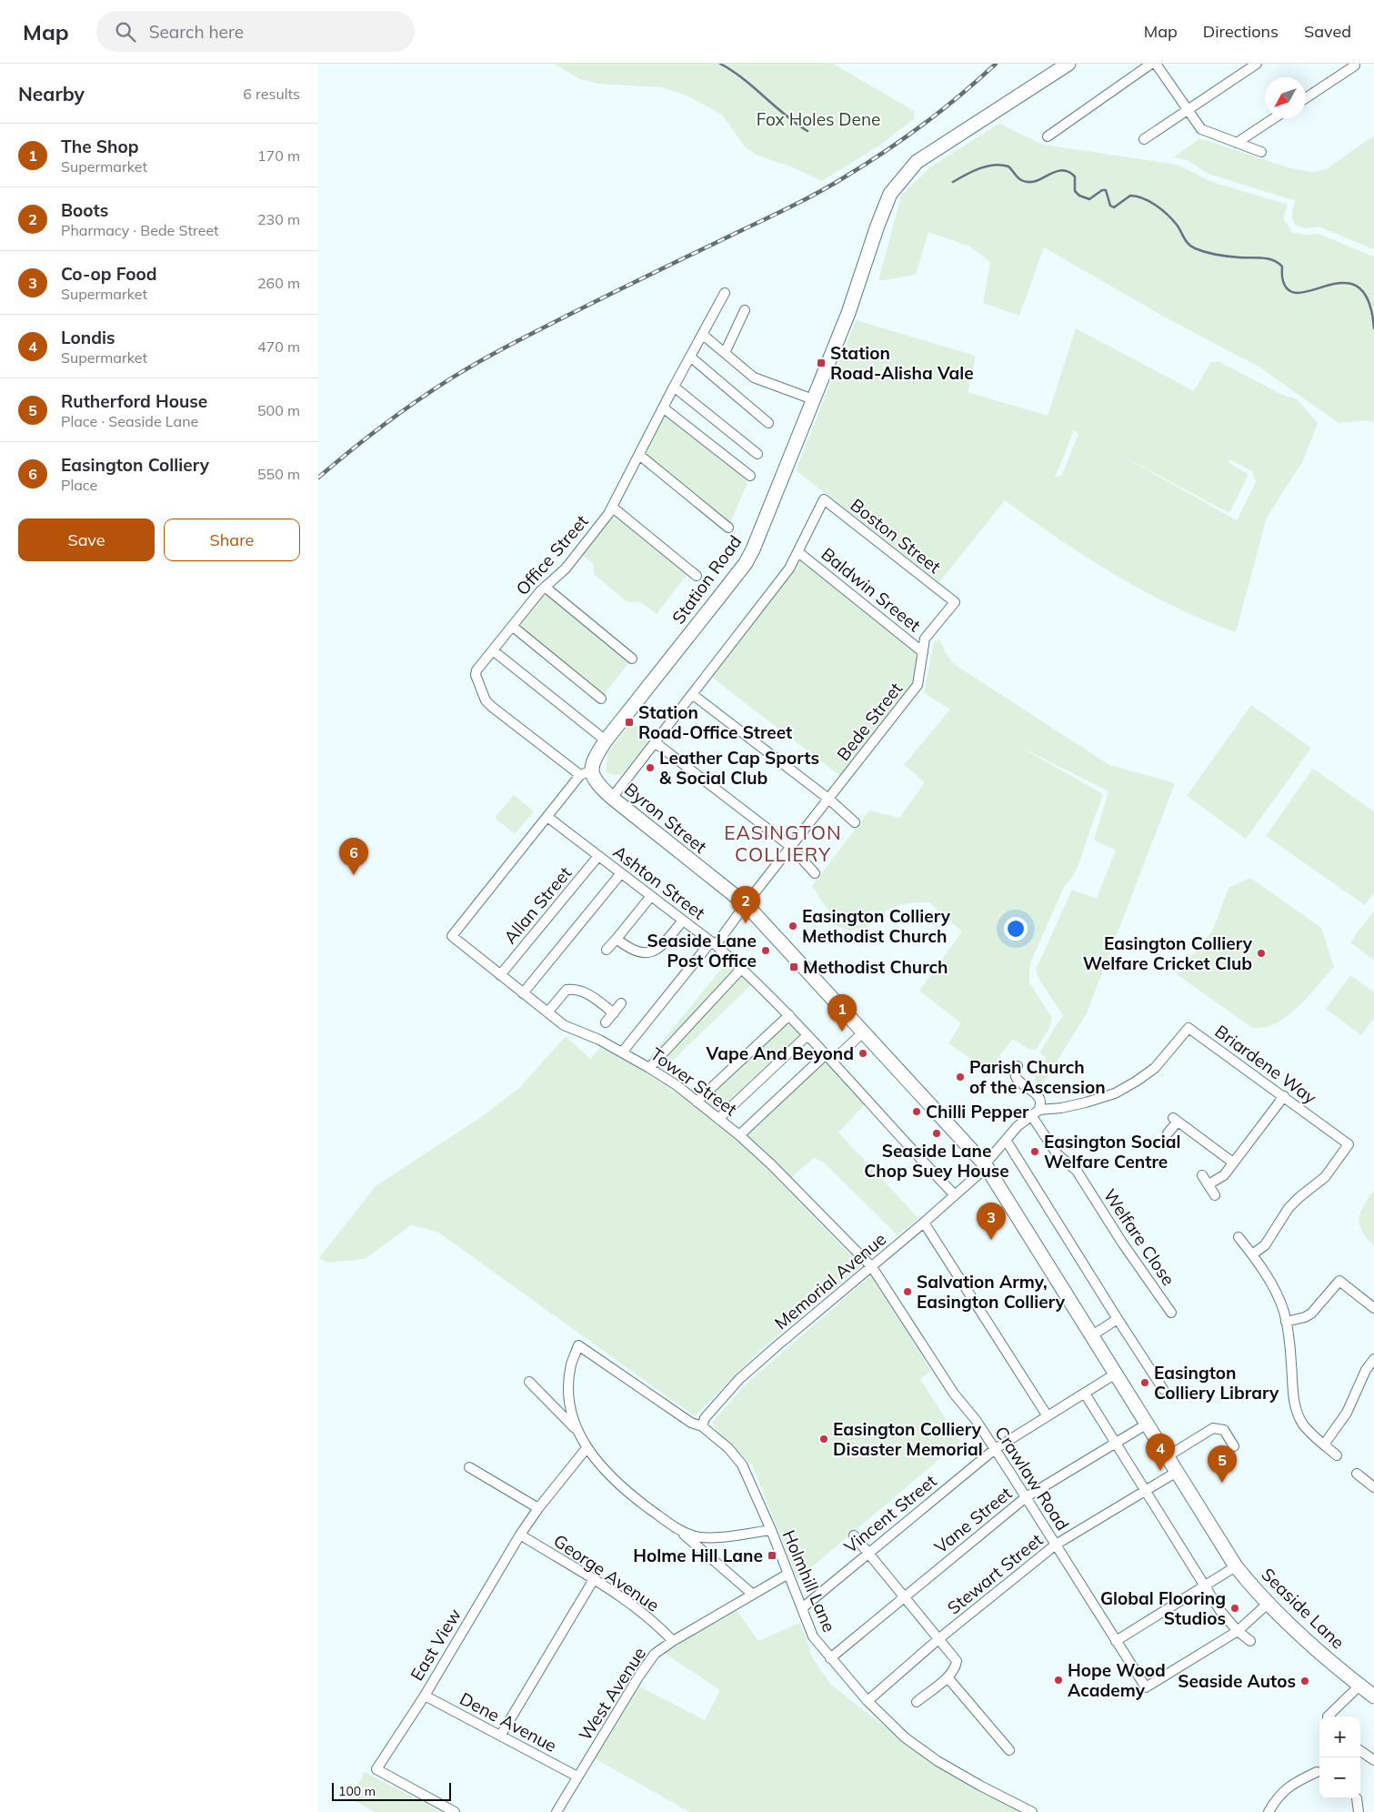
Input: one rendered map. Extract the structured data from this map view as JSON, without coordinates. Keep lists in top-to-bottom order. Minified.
{"streets":{"main road":["Station Road","Byron Street","Seaside Lane"],"street":["Boston Street","Office Street","Baldwin Sreeet","Bede Street","Ashton Street","Allan Street","Briardene Way","Tower Street","Welfare Close","Memorial Avenue","Crawlaw Road","Vincent Street","Vane Street","George Avenue","Stewart Street","Holmhill Lane","East View","West Avenue","Dene Avenue"]},"crossings":[["Boston Street","Baldwin Sreeet"],["Boston Street","Bede Street"],["Office Street","Station Road"],["Office Street","Byron Street"],["Station Road","Byron Street"],["Baldwin Sreeet","Bede Street"],["Bede Street","Byron Street"],["Bede Street","Ashton Street"],["Bede Street","Tower Street"],["Bede Street","Seaside Lane"],["Byron Street","Seaside Lane"],["Ashton Street","Allan Street"],["Ashton Street","Tower Street"],["Ashton Street","Memorial Avenue"],["Allan Street","Tower Street"],["Briardene Way","Welfare Close"],["Briardene Way","Memorial Avenue"],["Tower Street","Memorial Avenue"],["Tower Street","Crawlaw Road"],["Welfare Close","Memorial Avenue"],["Memorial Avenue","Crawlaw Road"],["Memorial Avenue","Holmhill Lane"],["Memorial Avenue","Seaside Lane"],["Crawlaw Road","Vincent Street"],["Crawlaw Road","Vane Street"],["Crawlaw Road","Stewart Street"],["Vincent Street","Holmhill Lane"],["Vincent Street","Seaside Lane"],["Vane Street","Holmhill Lane"],["Vane Street","Seaside Lane"],["George Avenue","East View"],["George Avenue","West Avenue"],["Stewart Street","Holmhill Lane"],["Stewart Street","Seaside Lane"],["Holmhill Lane","West Avenue"],["East View","Dene Avenue"],["West Avenue","Dene Avenue"]],"districts":["EASINGTON COLLIERY"],"parks":["Fox Holes Dene"],"places":{"transit":["Station Road-Alisha Vale","Station Road-Office Street","Methodist Church","Holme Hill Lane"],"other":["Leather Cap Sports & Social Club","Easington Colliery Methodist Church","Seaside Lane Post Office","Easington Colliery Welfare Cricket Club","Vape And Beyond","Parish Church of the Ascension","Chilli Pepper","Seaside Lane Chop Suey House","Easington Social Welfare Centre","Salvation Army, Easington Colliery","Easington Colliery Library","Easington Colliery Disaster Memorial","Global Flooring Studios","Hope Wood Academy","Seaside Autos"]},"scale_bar":"100 m","north":"bottom left","page":{"header":"Map","search":"Search here","nav":["Map","Directions","Saved"],"heading":["Nearby","6 results"],"list":[{"mark":"1","name":"The Shop","note":"Supermarket","value":"170 m"},{"mark":"2","name":"Boots","note":"Pharmacy · Bede Street","value":"230 m"},{"mark":"3","name":"Co-op Food","note":"Supermarket","value":"260 m"},{"mark":"4","name":"Londis","note":"Supermarket","value":"470 m"},{"mark":"5","name":"Rutherford House","note":"Place · Seaside Lane","value":"500 m"},{"mark":"6","name":"Easington Colliery","note":"Place","value":"550 m"}],"buttons":["Save","Share"],"pins":["6","2","1","3","4","5"],"map_buttons":["+","−"],"scale":"100 m"}}
